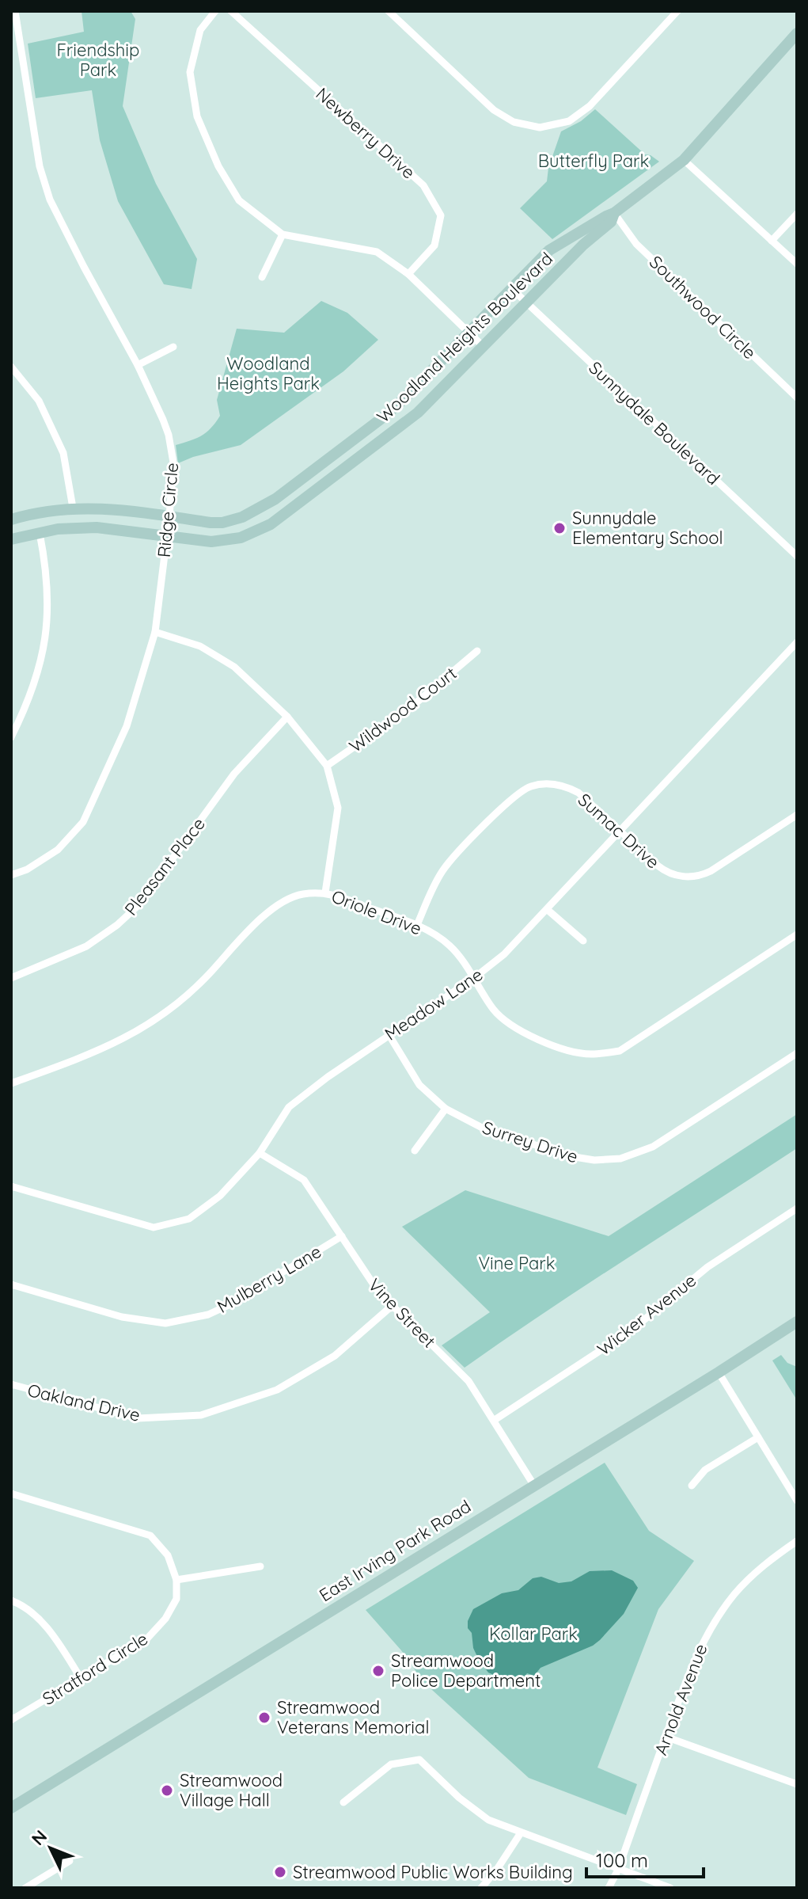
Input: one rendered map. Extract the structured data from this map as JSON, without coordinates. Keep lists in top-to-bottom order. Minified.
{"streets":{"street":["Newberry Drive","Southwood Circle","Woodland Heights Boulevard","Sunnydale Boulevard","Ridge Circle","Wildwood Court","Sumac Drive","Pleasant Place","Oriole Drive","Meadow Lane","Surrey Drive","Mulberry Lane","Vine Street","Wicker Avenue","Oakland Drive","East Irving Park Road","Stratford Circle","Arnold Avenue"]},"crossings":[["Southwood Circle","Woodland Heights Boulevard"],["Woodland Heights Boulevard","Sunnydale Boulevard"],["Woodland Heights Boulevard","Ridge Circle"],["Sumac Drive","Oriole Drive"],["Sumac Drive","Meadow Lane"],["Oriole Drive","Meadow Lane"],["Meadow Lane","Surrey Drive"],["Meadow Lane","Vine Street"],["Mulberry Lane","Vine Street"],["Vine Street","Wicker Avenue"],["Vine Street","Oakland Drive"],["Vine Street","East Irving Park Road"]],"parks":["Friendship Park","Butterfly Park","Woodland Heights Park","Vine Park","Kollar Park"],"places":["Sunnydale Elementary School","Streamwood Police Department","Streamwood Veterans Memorial","Streamwood Village Hall","Streamwood Public Works Building"],"scale_bar":"100 m","north":"top left"}
